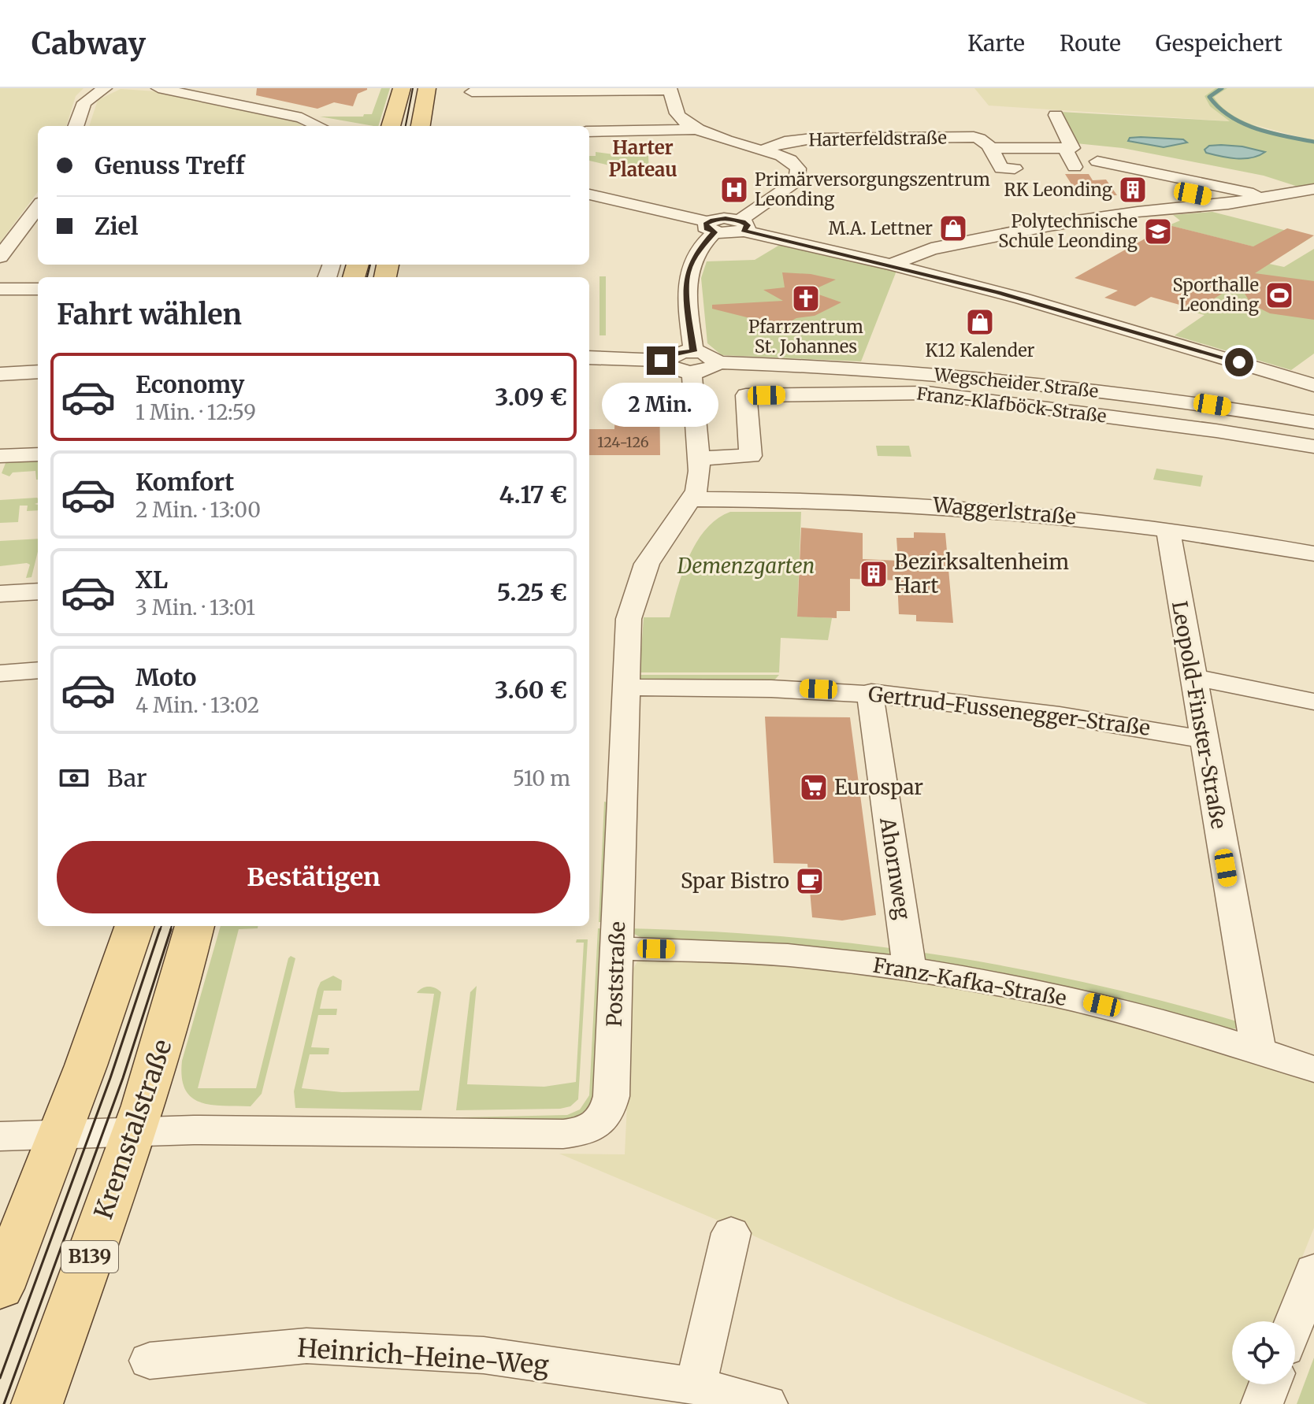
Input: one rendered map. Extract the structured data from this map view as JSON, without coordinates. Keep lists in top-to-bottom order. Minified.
{"streets":{"main road":["Kremstalstraße","B139"],"street":["Harterfeldstraße","Wegscheider Straße","Franz-Klafböck-Straße","Waggerlstraße","Gertrud-Fussenegger-Straße","Leopold-Finster-Straße","Ahornweg","Poststraße","Franz-Kafka-Straße","Heinrich-Heine-Weg"]},"crossings":[["Wegscheider Straße","Poststraße"],["Franz-Klafböck-Straße","Poststraße"],["Waggerlstraße","Leopold-Finster-Straße"],["Waggerlstraße","Poststraße"],["Gertrud-Fussenegger-Straße","Leopold-Finster-Straße"],["Gertrud-Fussenegger-Straße","Ahornweg"],["Gertrud-Fussenegger-Straße","Poststraße"],["Leopold-Finster-Straße","Franz-Kafka-Straße"],["Ahornweg","Franz-Kafka-Straße"],["Poststraße","Franz-Kafka-Straße"],["Poststraße","Kremstalstraße"]],"districts":["Harter Plateau"],"parks":["Demenzgarten"],"places":{"hospital":["Primärversorgungszentrum Leonding"],"building":["RK Leonding","Bezirksaltenheim Hart"],"shop":["M.A. Lettner","K12 Kalender"],"school or university":["Polytechnische Schule Leonding"],"sports":["Sporthalle Leonding"],"church":["Pfarrzentrum St. Johannes"],"supermarket":["Eurospar"],"cafe":["Spar Bistro"]},"house_numbers":["124-126"],"page":{"header":"Cabway","nav":["Karte","Route","Gespeichert"],"banner":["Genuss Treff","Ziel"],"heading":"Fahrt wählen","list":[{"name":"Economy","note":"1 Min. · 12:59","value":"3.09 €"},{"name":"Komfort","note":"2 Min. · 13:00","value":"4.17 €"},{"name":"XL","note":"3 Min. · 13:01","value":"5.25 €"},{"name":"Moto","note":"4 Min. · 13:02","value":"3.60 €"}],"bubble":"2 Min.","pay":["Bar","510 m"],"buttons":"Bestätigen"}}
